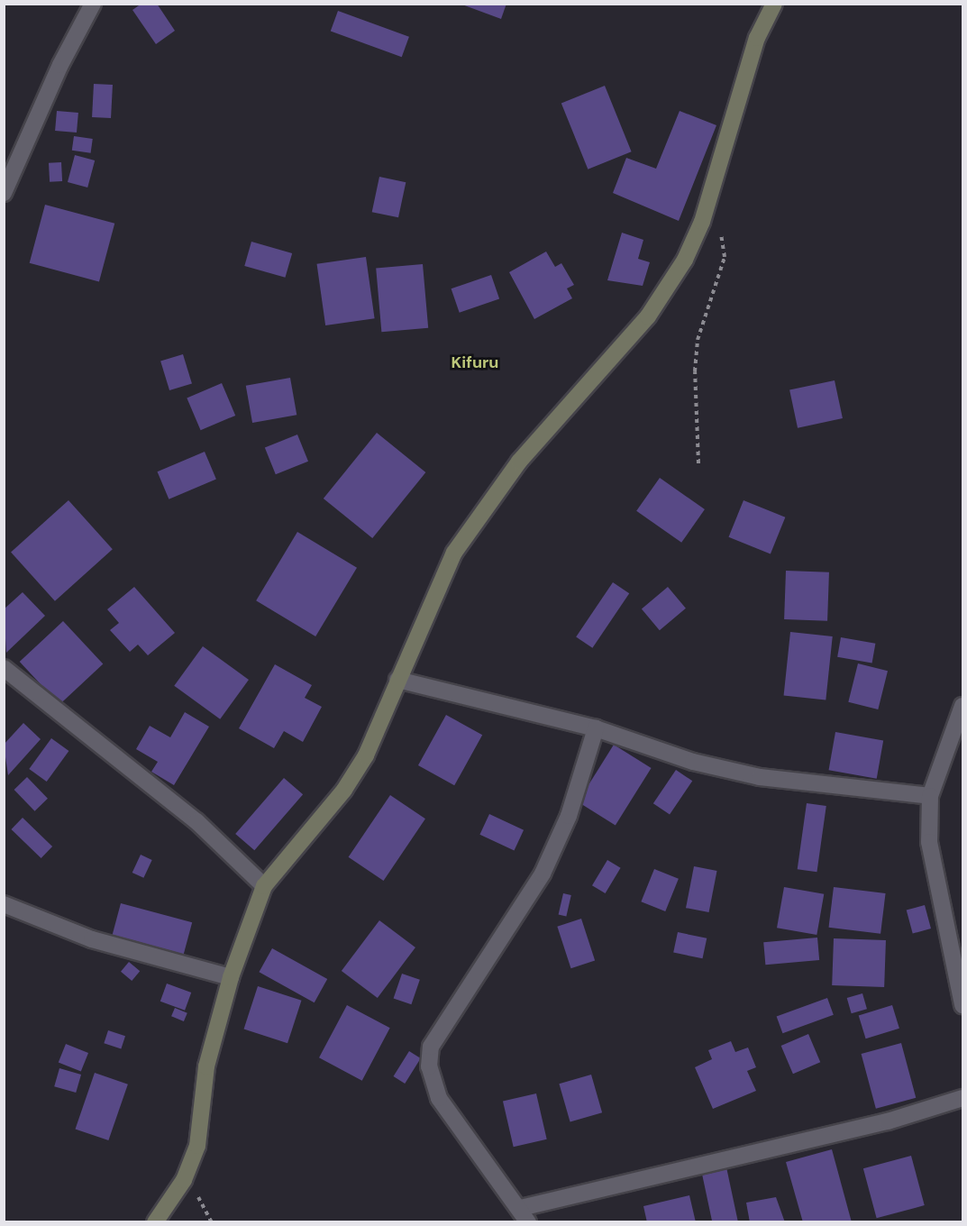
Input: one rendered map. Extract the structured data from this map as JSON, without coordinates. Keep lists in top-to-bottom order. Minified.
{"districts":["Kifuru"]}
